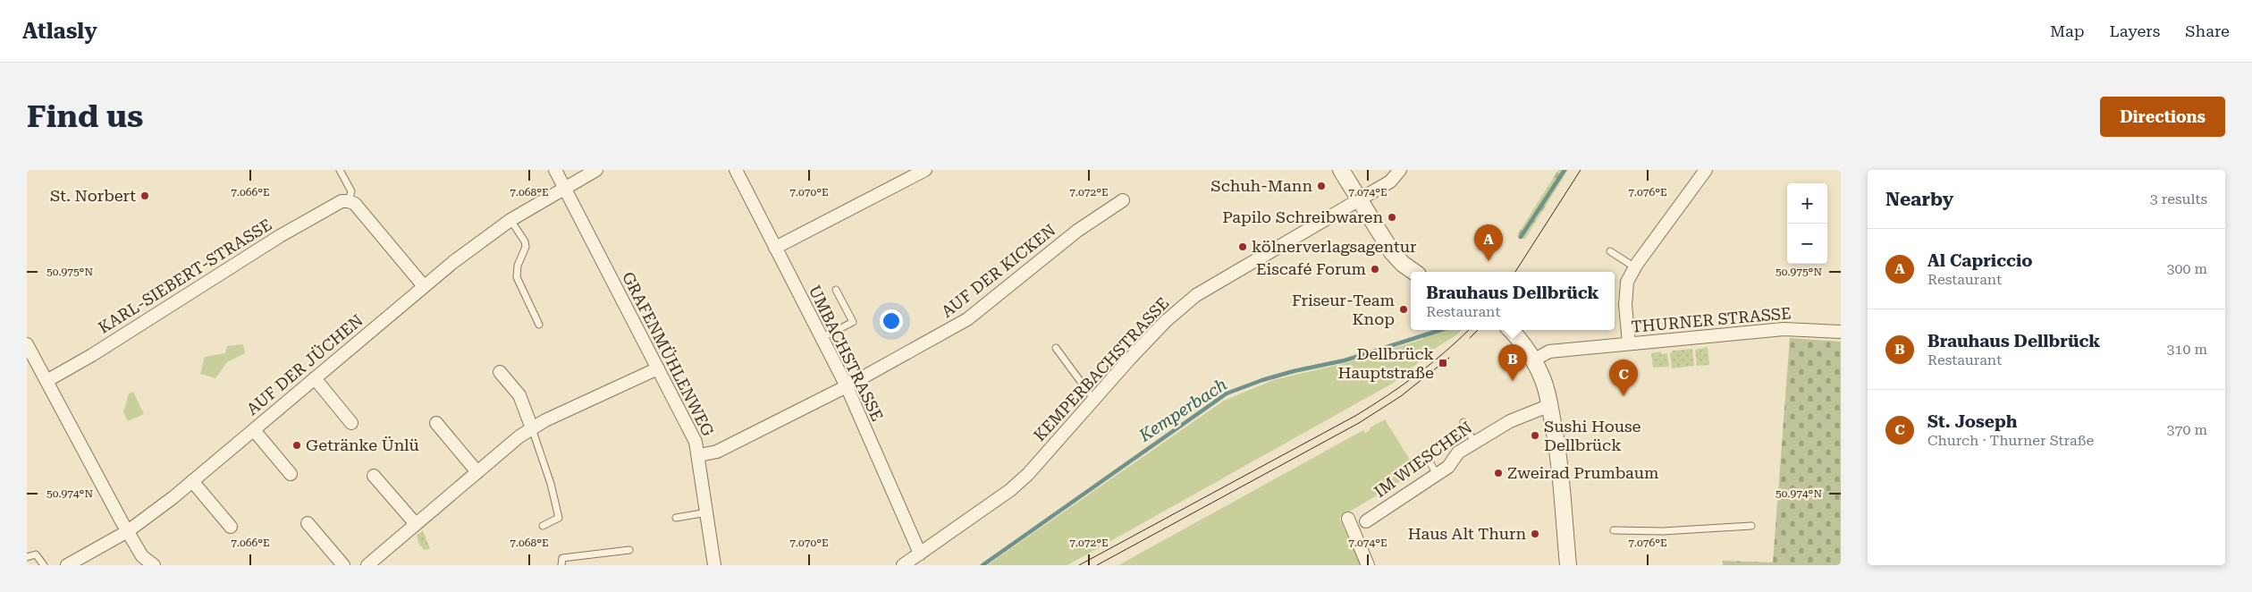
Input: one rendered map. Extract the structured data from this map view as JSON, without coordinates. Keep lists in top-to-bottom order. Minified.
{"streets":{"street":["AUF DER KICKEN","KARL-SIEBERT-STRASSE","THURNER STRASSE","UMBACHSTRASSE","GRAFENMÜHLENWEG","AUF DER JÜCHEN","KEMPERBACHSTRASSE","IM WIESCHEN"]},"crossings":[["AUF DER KICKEN","UMBACHSTRASSE"],["AUF DER KICKEN","GRAFENMÜHLENWEG"],["UMBACHSTRASSE","KEMPERBACHSTRASSE"],["GRAFENMÜHLENWEG","AUF DER JÜCHEN"]],"water":["Kemperbach"],"places":{"other":["Schuh-Mann","St. Norbert","Papilo Schreibwaren","kölnerverlagsagentur","Eiscafé Forum","Friseur-Team Knop","Sushi House Dellbrück","Getränke Ünlü","Zweirad Prumbaum","Haus Alt Thurn"],"transit":["Dellbrück Hauptstraße"]},"page":{"header":"Atlasly","nav":["Map","Layers","Share"],"buttons":"Directions","title":"Find us","heading":["Nearby","3 results"],"map_buttons":["+","−"],"pins":["A","B","C"],"list":[{"mark":"A","name":"Al Capriccio","note":"Restaurant","value":"300 m"},{"mark":"B","name":"Brauhaus Dellbrück","note":"Restaurant","value":"310 m"},{"mark":"C","name":"St. Joseph","note":"Church · Thurner Straße","value":"370 m"}],"popup":["Brauhaus Dellbrück","Restaurant"]},"coordinates":["7.066°E","7.068°E","7.070°E","7.072°E","7.074°E","7.076°E","50.975°N","50.974°N"]}
